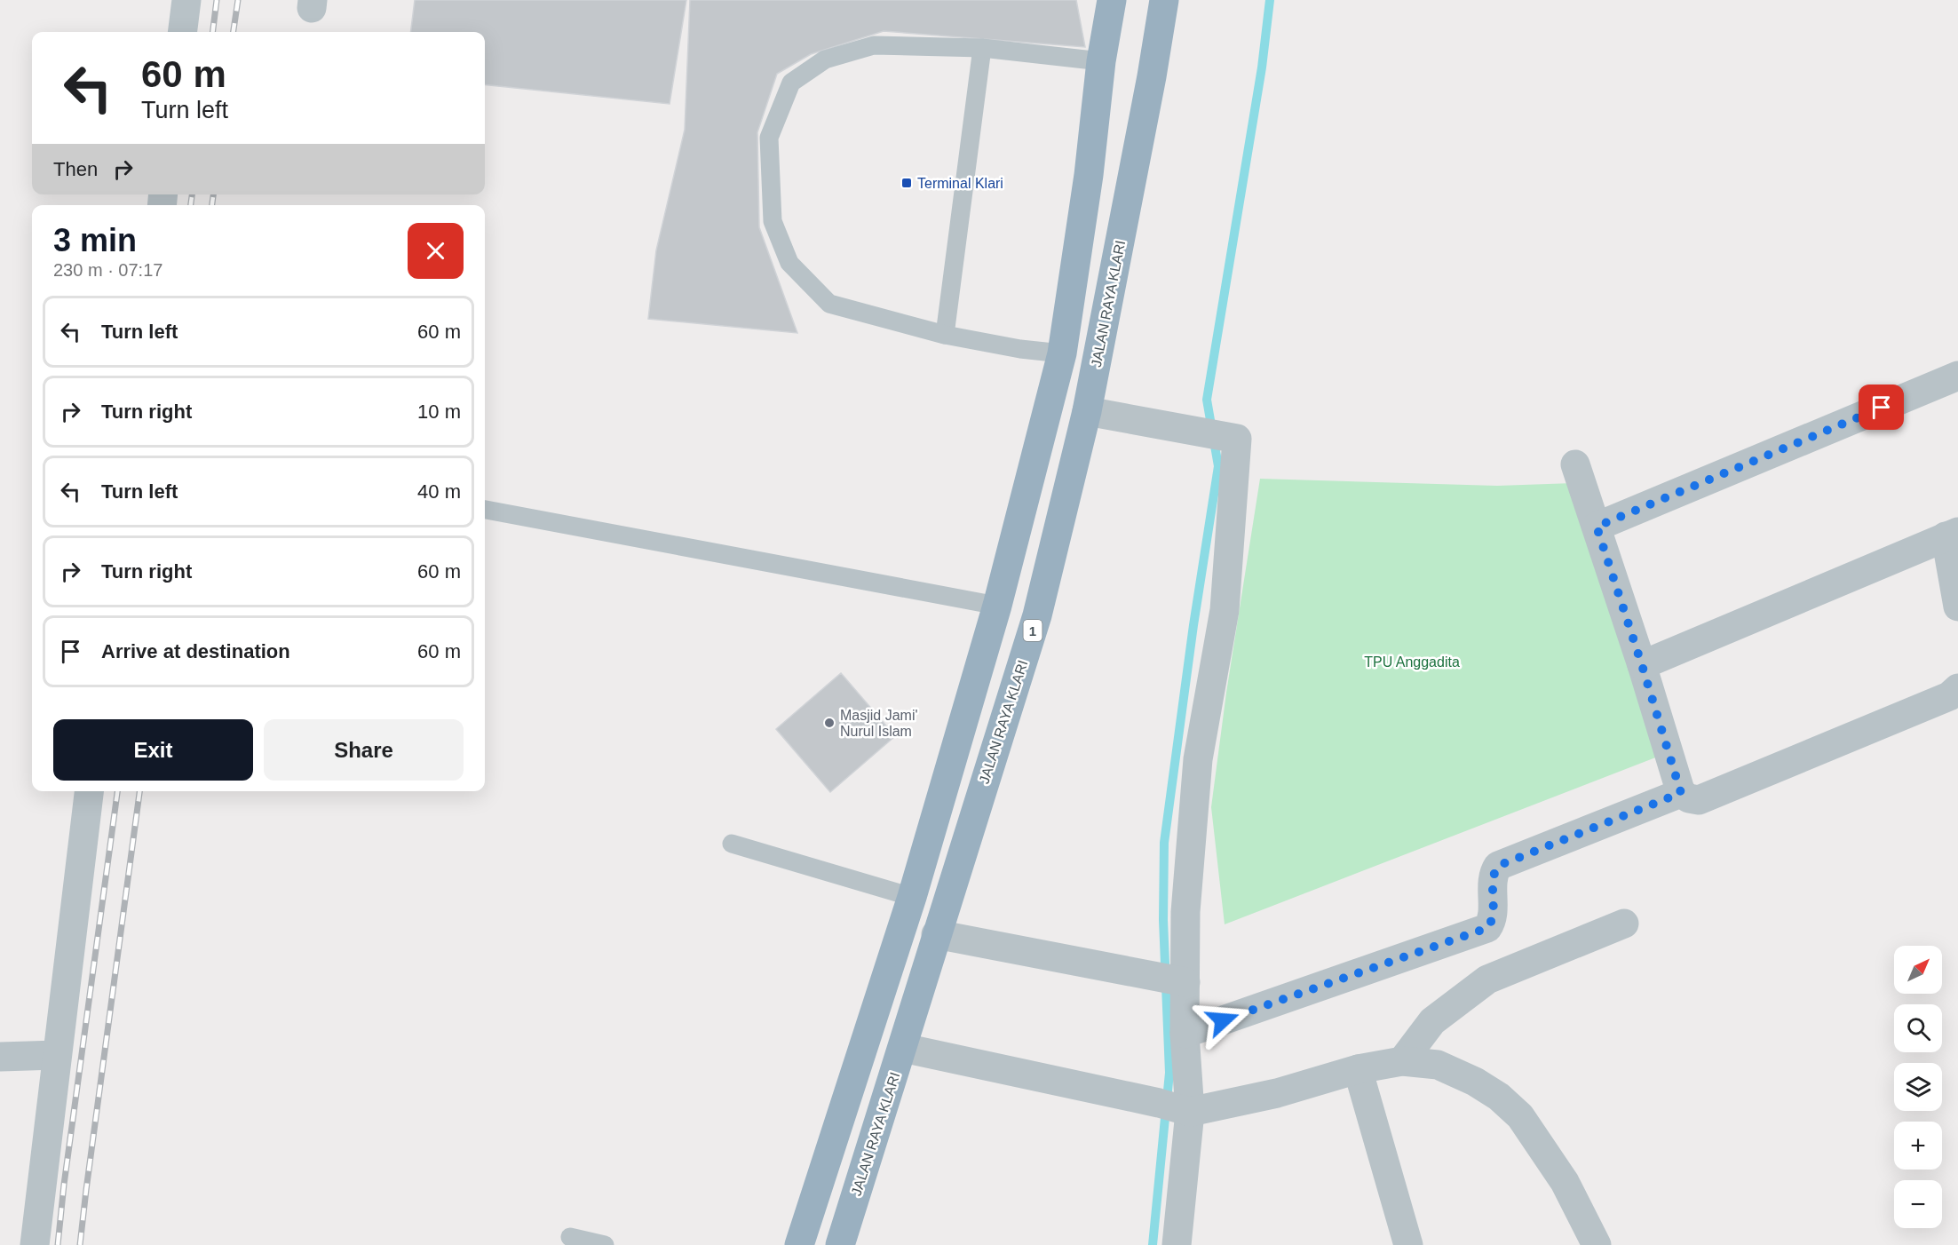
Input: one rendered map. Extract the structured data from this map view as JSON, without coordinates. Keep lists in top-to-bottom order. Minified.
{"streets":{"highway":["JALAN RAYA KLARI","1"]},"parks":["TPU Anggadita"],"places":{"transit":["Terminal Klari"],"other":["Masjid Jami' Nurul Islam"]},"north":"top right","page":{"turn":["60 m","Turn left"],"then":"Then","heading":["3 min","230 m · 07:17"],"list":[{"name":"Turn left","value":"60 m"},{"name":"Turn right","value":"10 m"},{"name":"Turn left","value":"40 m"},{"name":"Turn right","value":"60 m"},{"name":"Arrive at destination","value":"60 m"}],"buttons":["Exit","Share"],"map_buttons":["+","−"]}}
